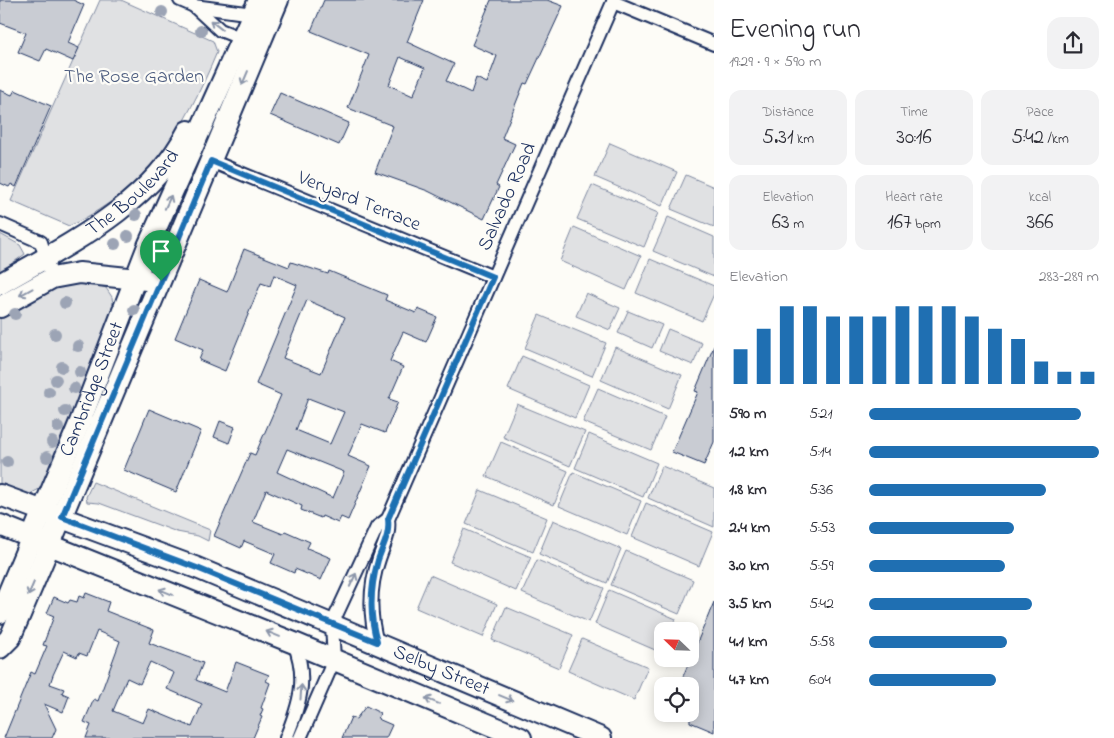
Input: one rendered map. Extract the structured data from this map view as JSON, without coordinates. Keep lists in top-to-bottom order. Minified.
{"streets":{"main road":["The Boulevard","Cambridge Street","Selby Street"],"street":["Salvado Road","Veryard Terrace"]},"crossings":[["The Boulevard","Cambridge Street"],["Salvado Road","Veryard Terrace"],["Salvado Road","Selby Street"],["Veryard Terrace","Cambridge Street"],["Cambridge Street","Selby Street"]],"parks":["The Rose Garden"],"north":"top left","page":{"heading":["Evening run","19:29 · 9 × 590 m"],"stats":[["Distance","5.31 km"],["Time","30:16"],["Pace","5:42 /km"],["Elevation","63 m"],["Heart rate","167 bpm"],["kcal","366"]],"chart":["Elevation","283–289 m"],"list":[{"name":"590 m","note":"5:21"},{"name":"1.2 km","note":"5:14"},{"name":"1.8 km","note":"5:36"},{"name":"2.4 km","note":"5:53"},{"name":"3.0 km","note":"5:59"},{"name":"3.5 km","note":"5:42"},{"name":"4.1 km","note":"5:58"},{"name":"4.7 km","note":"6:04"}]}}
